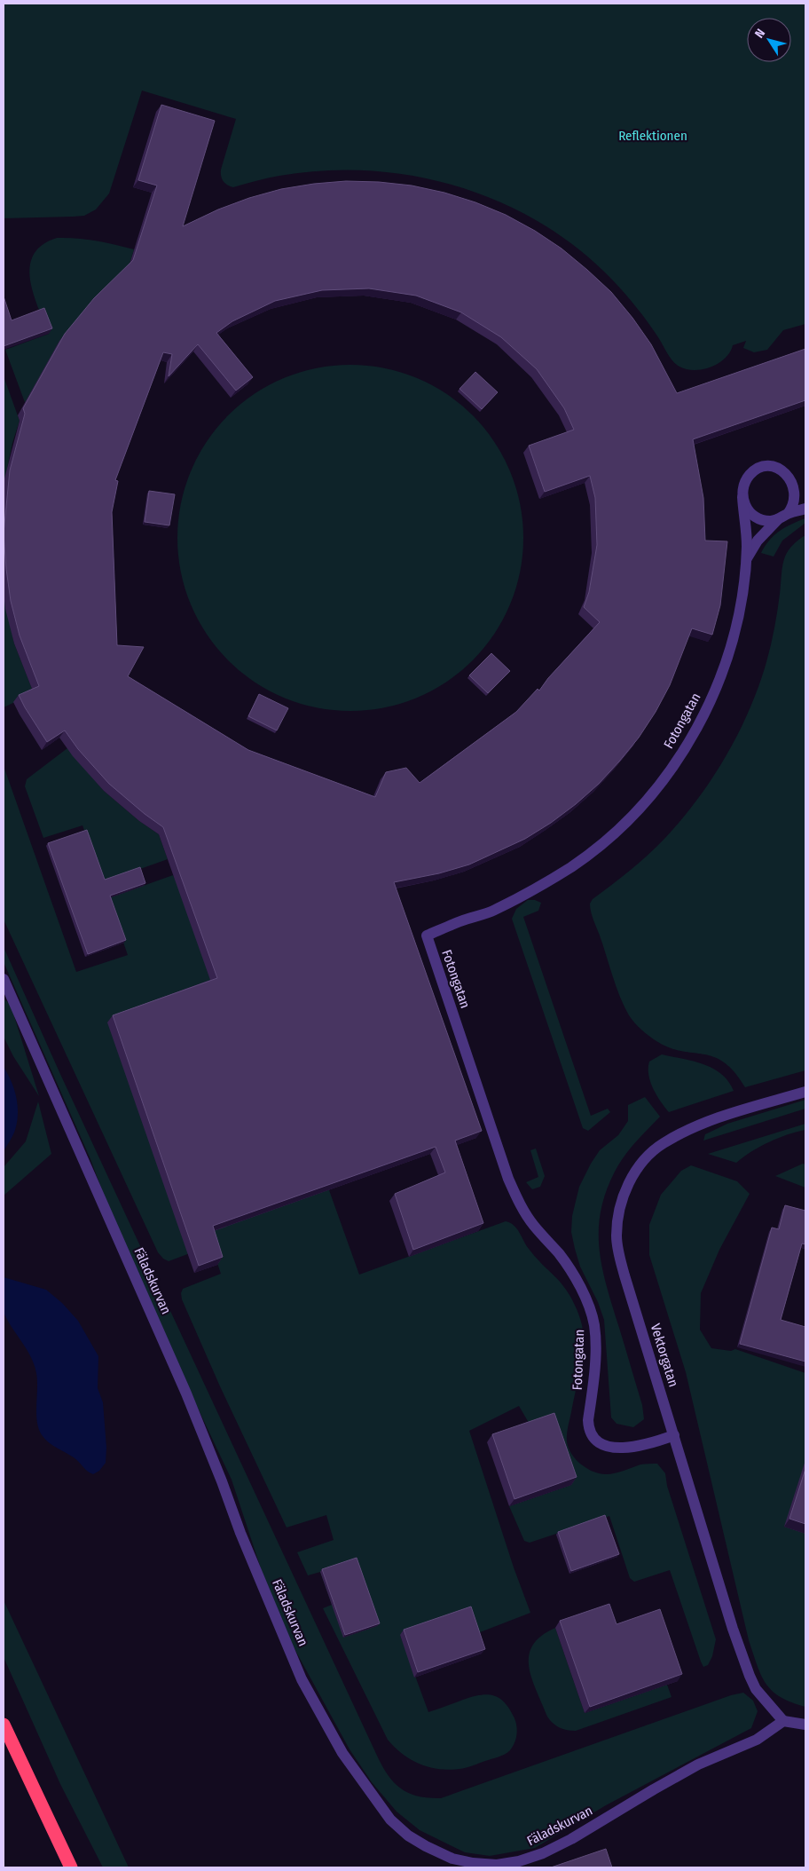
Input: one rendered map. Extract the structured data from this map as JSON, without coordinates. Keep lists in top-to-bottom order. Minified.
{"streets":{"street":["Fotongatan","Fäladskurvan","Vektorgatan"]},"crossings":[["Fotongatan","Vektorgatan"],["Fäladskurvan","Vektorgatan"]],"parks":["Reflektionen"],"north":"top left"}
